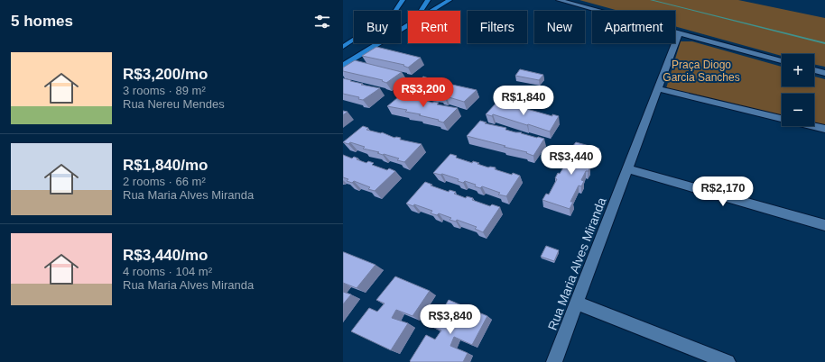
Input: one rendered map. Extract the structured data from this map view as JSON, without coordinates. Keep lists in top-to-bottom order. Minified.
{"streets":{"street":["Rua Maria Alves Miranda"]},"parks":["Praça Diogo Garcia Sanches"],"page":{"heading":"5 homes","chip":["Buy","Rent","Filters","New","Apartment"],"list":[{"name":"R$3,200/mo","note":"3 rooms · 89 m² · Rua Nereu Mendes"},{"name":"R$1,840/mo","note":"2 rooms · 66 m² · Rua Maria Alves Miranda"},{"name":"R$3,440/mo","note":"4 rooms · 104 m² · Rua Maria Alves Miranda"}],"map_buttons":["+","−"],"price":["R$3,200","R$1,840","R$3,440","R$2,170","R$3,840"]}}
